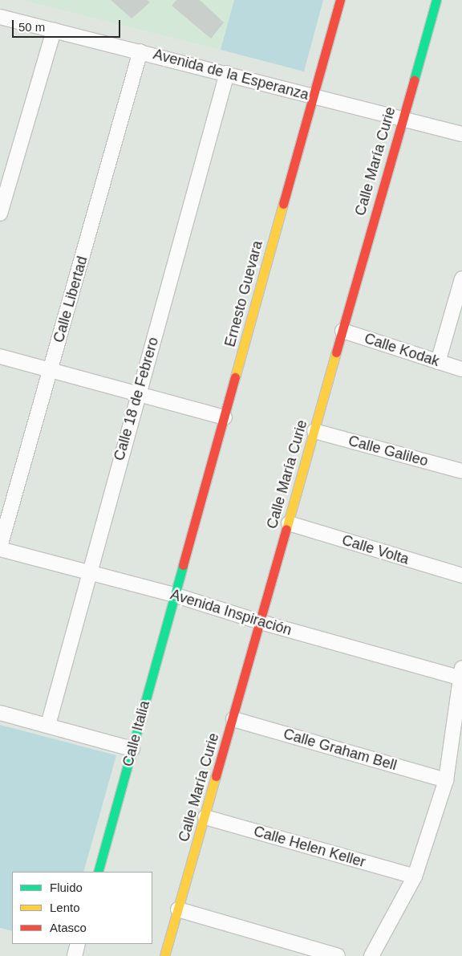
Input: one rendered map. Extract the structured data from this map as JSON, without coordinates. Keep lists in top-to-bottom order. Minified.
{"streets":{"street":["Avenida de la Esperanza","Calle María Curie","Ernesto Guevara","Calle Libertad","Calle Kodak","Calle 18 de Febrero","Calle Galileo","Calle Volta","Avenida Inspiración","Calle Italia","Calle Graham Bell","Calle Helen Keller"]},"crossings":[["Avenida de la Esperanza","Calle María Curie"],["Avenida de la Esperanza","Ernesto Guevara"],["Avenida de la Esperanza","Calle Libertad"],["Avenida de la Esperanza","Calle 18 de Febrero"],["Calle María Curie","Calle Kodak"],["Calle María Curie","Calle Galileo"],["Calle María Curie","Calle Volta"],["Calle María Curie","Avenida Inspiración"],["Calle María Curie","Calle Graham Bell"],["Calle María Curie","Calle Helen Keller"],["Ernesto Guevara","Avenida Inspiración"],["Ernesto Guevara","Calle Italia"],["Calle Libertad","Avenida Inspiración"],["Calle 18 de Febrero","Avenida Inspiración"],["Avenida Inspiración","Calle Italia"]],"legend":["Fluido","Lento","Atasco"],"scale_bar":"50 m"}
